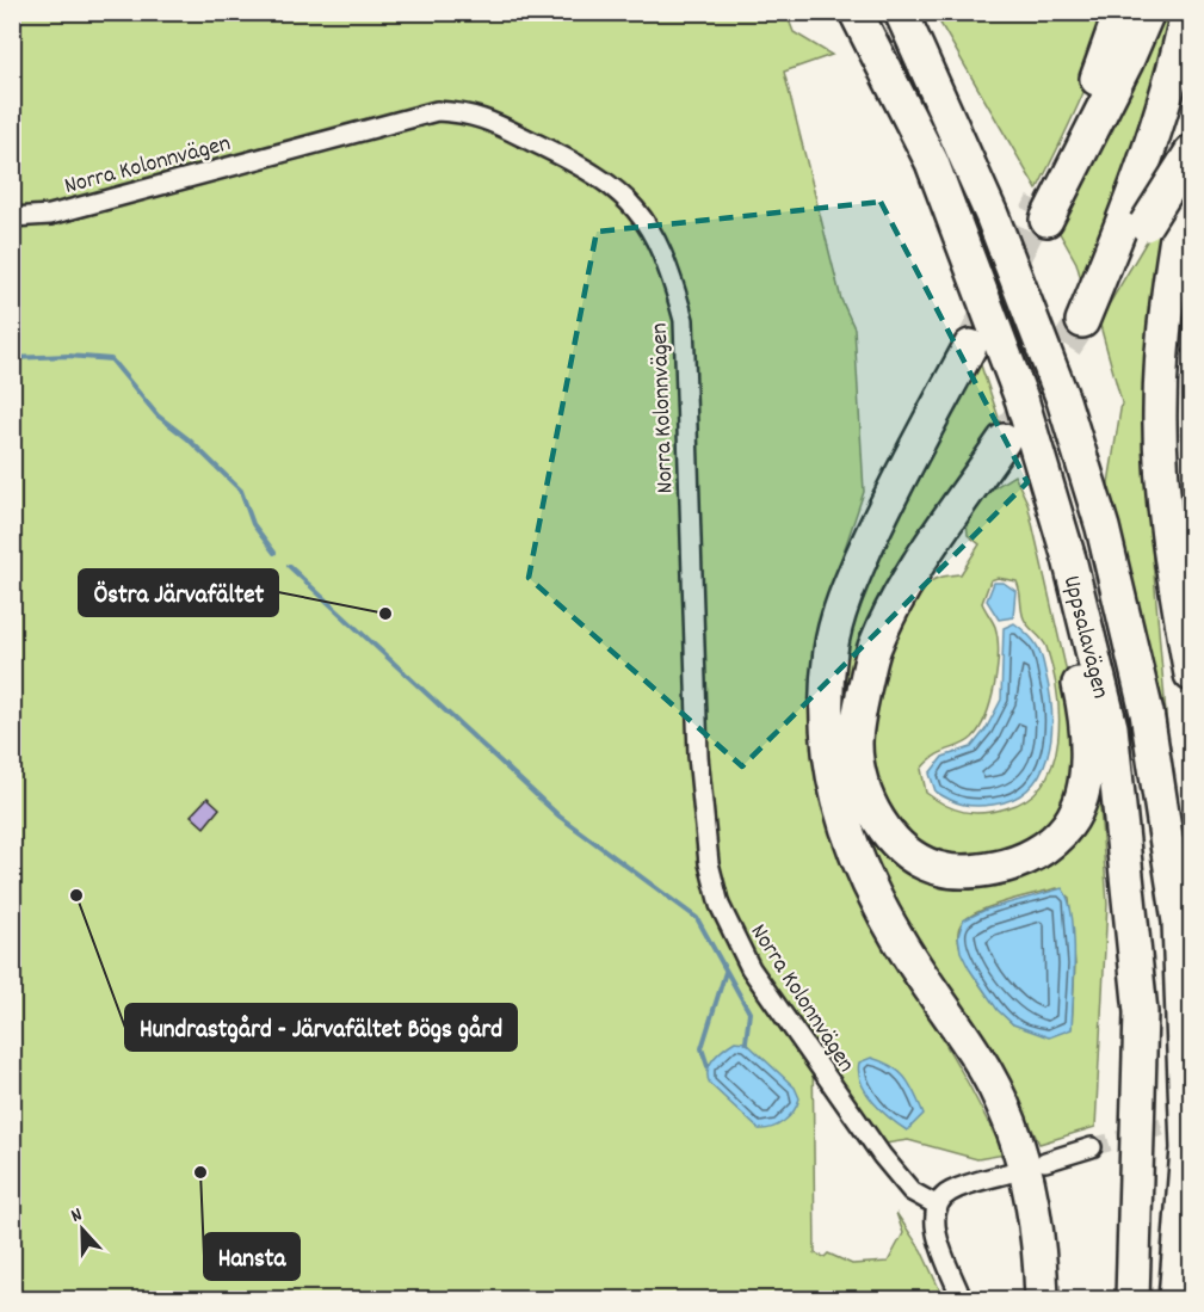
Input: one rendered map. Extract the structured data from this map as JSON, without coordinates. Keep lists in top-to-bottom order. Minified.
{"streets":{"highway":["Uppsalavägen"],"street":["Norra Kolonnvägen"]},"places":["Östra Järvafältet","Hundrastgård - Järvafältet Bögs gård","Hansta"],"north":"top"}
